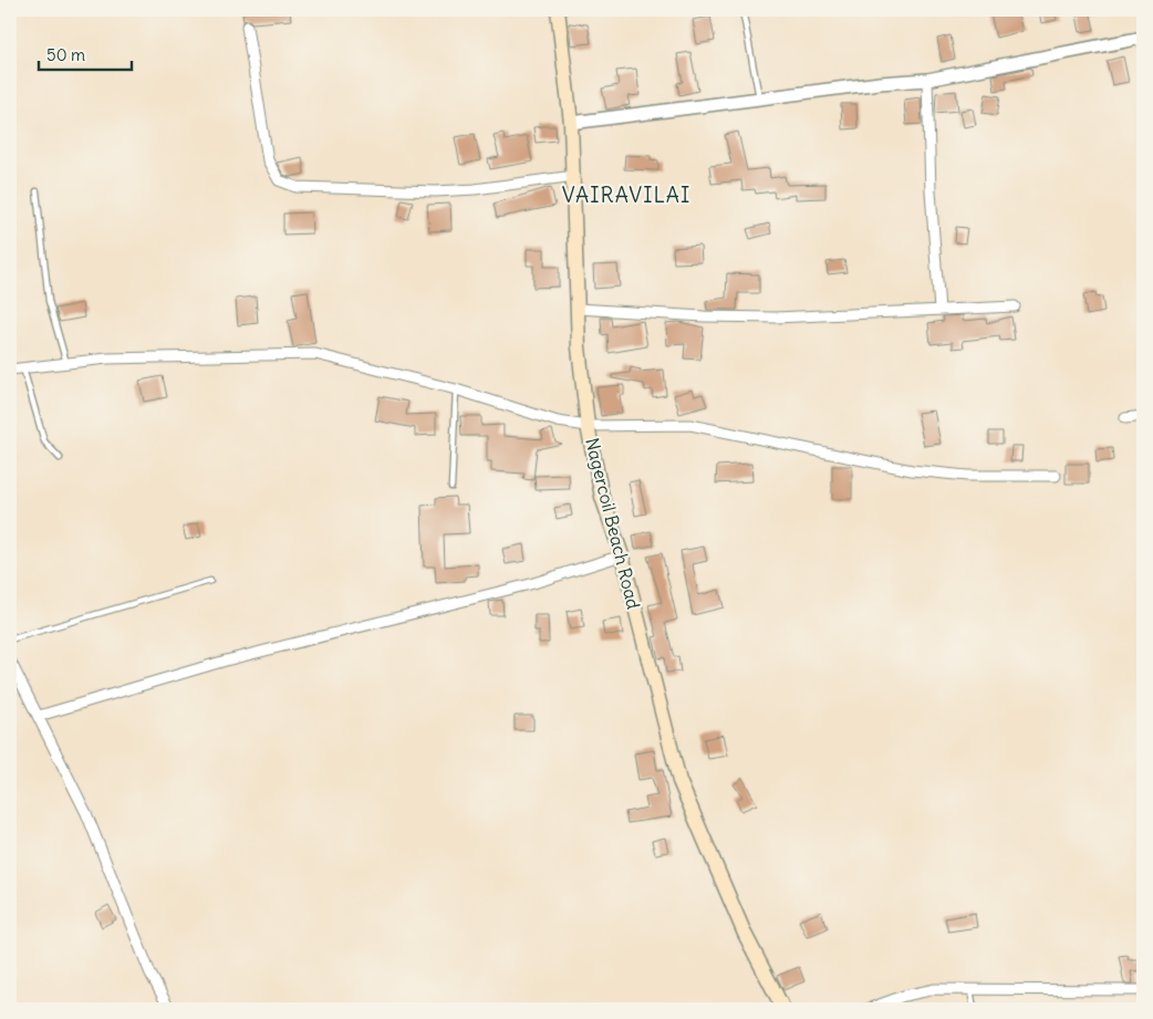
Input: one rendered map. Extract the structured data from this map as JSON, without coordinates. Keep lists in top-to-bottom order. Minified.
{"streets":{"main road":["Nagercoil Beach Road"]},"districts":["VAIRAVILAI"],"scale_bar":"50 m"}
